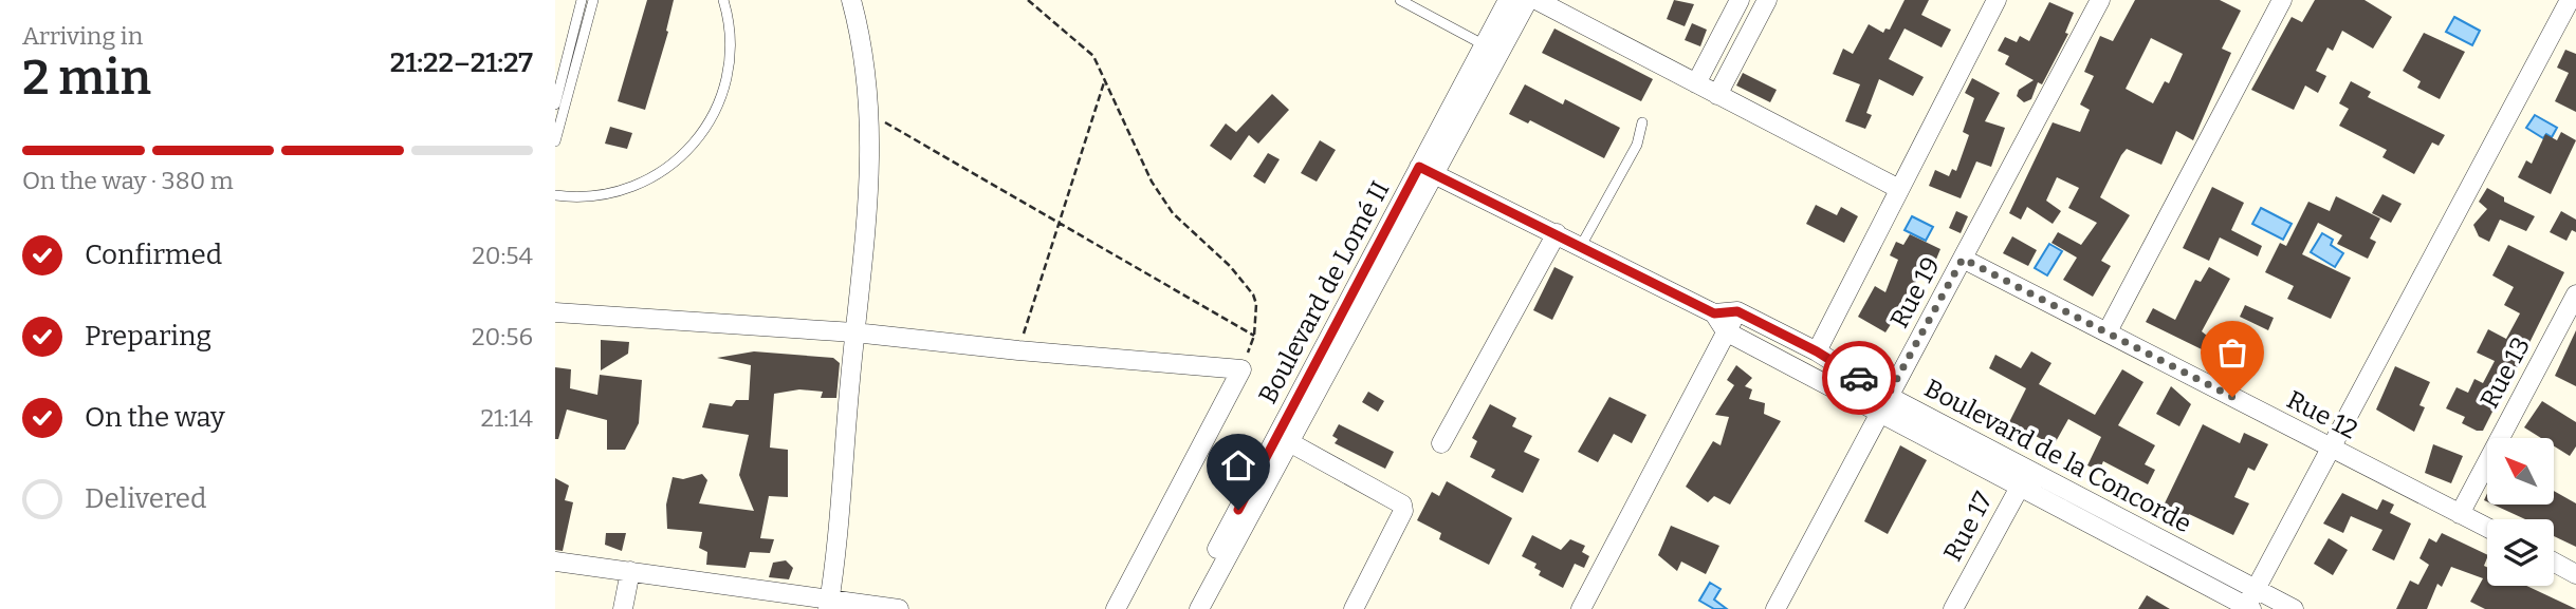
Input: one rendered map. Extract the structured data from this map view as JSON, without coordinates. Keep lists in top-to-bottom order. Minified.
{"streets":{"street":["Boulevard de Lomé II","Rue 19","Rue 13","Rue 12","Boulevard de la Concorde","Rue 17"]},"crossings":[["Rue 19","Rue 12"],["Rue 19","Boulevard de la Concorde"],["Rue 13","Rue 12"],["Boulevard de la Concorde","Rue 17"]],"north":"top left","page":{"heading":["2 min","Arriving in","21:22–21:27"],"bar":"On the way · 380 m","list":[["Confirmed","20:54"],["Preparing","20:56"],["On the way","21:14"],"Delivered"]}}
